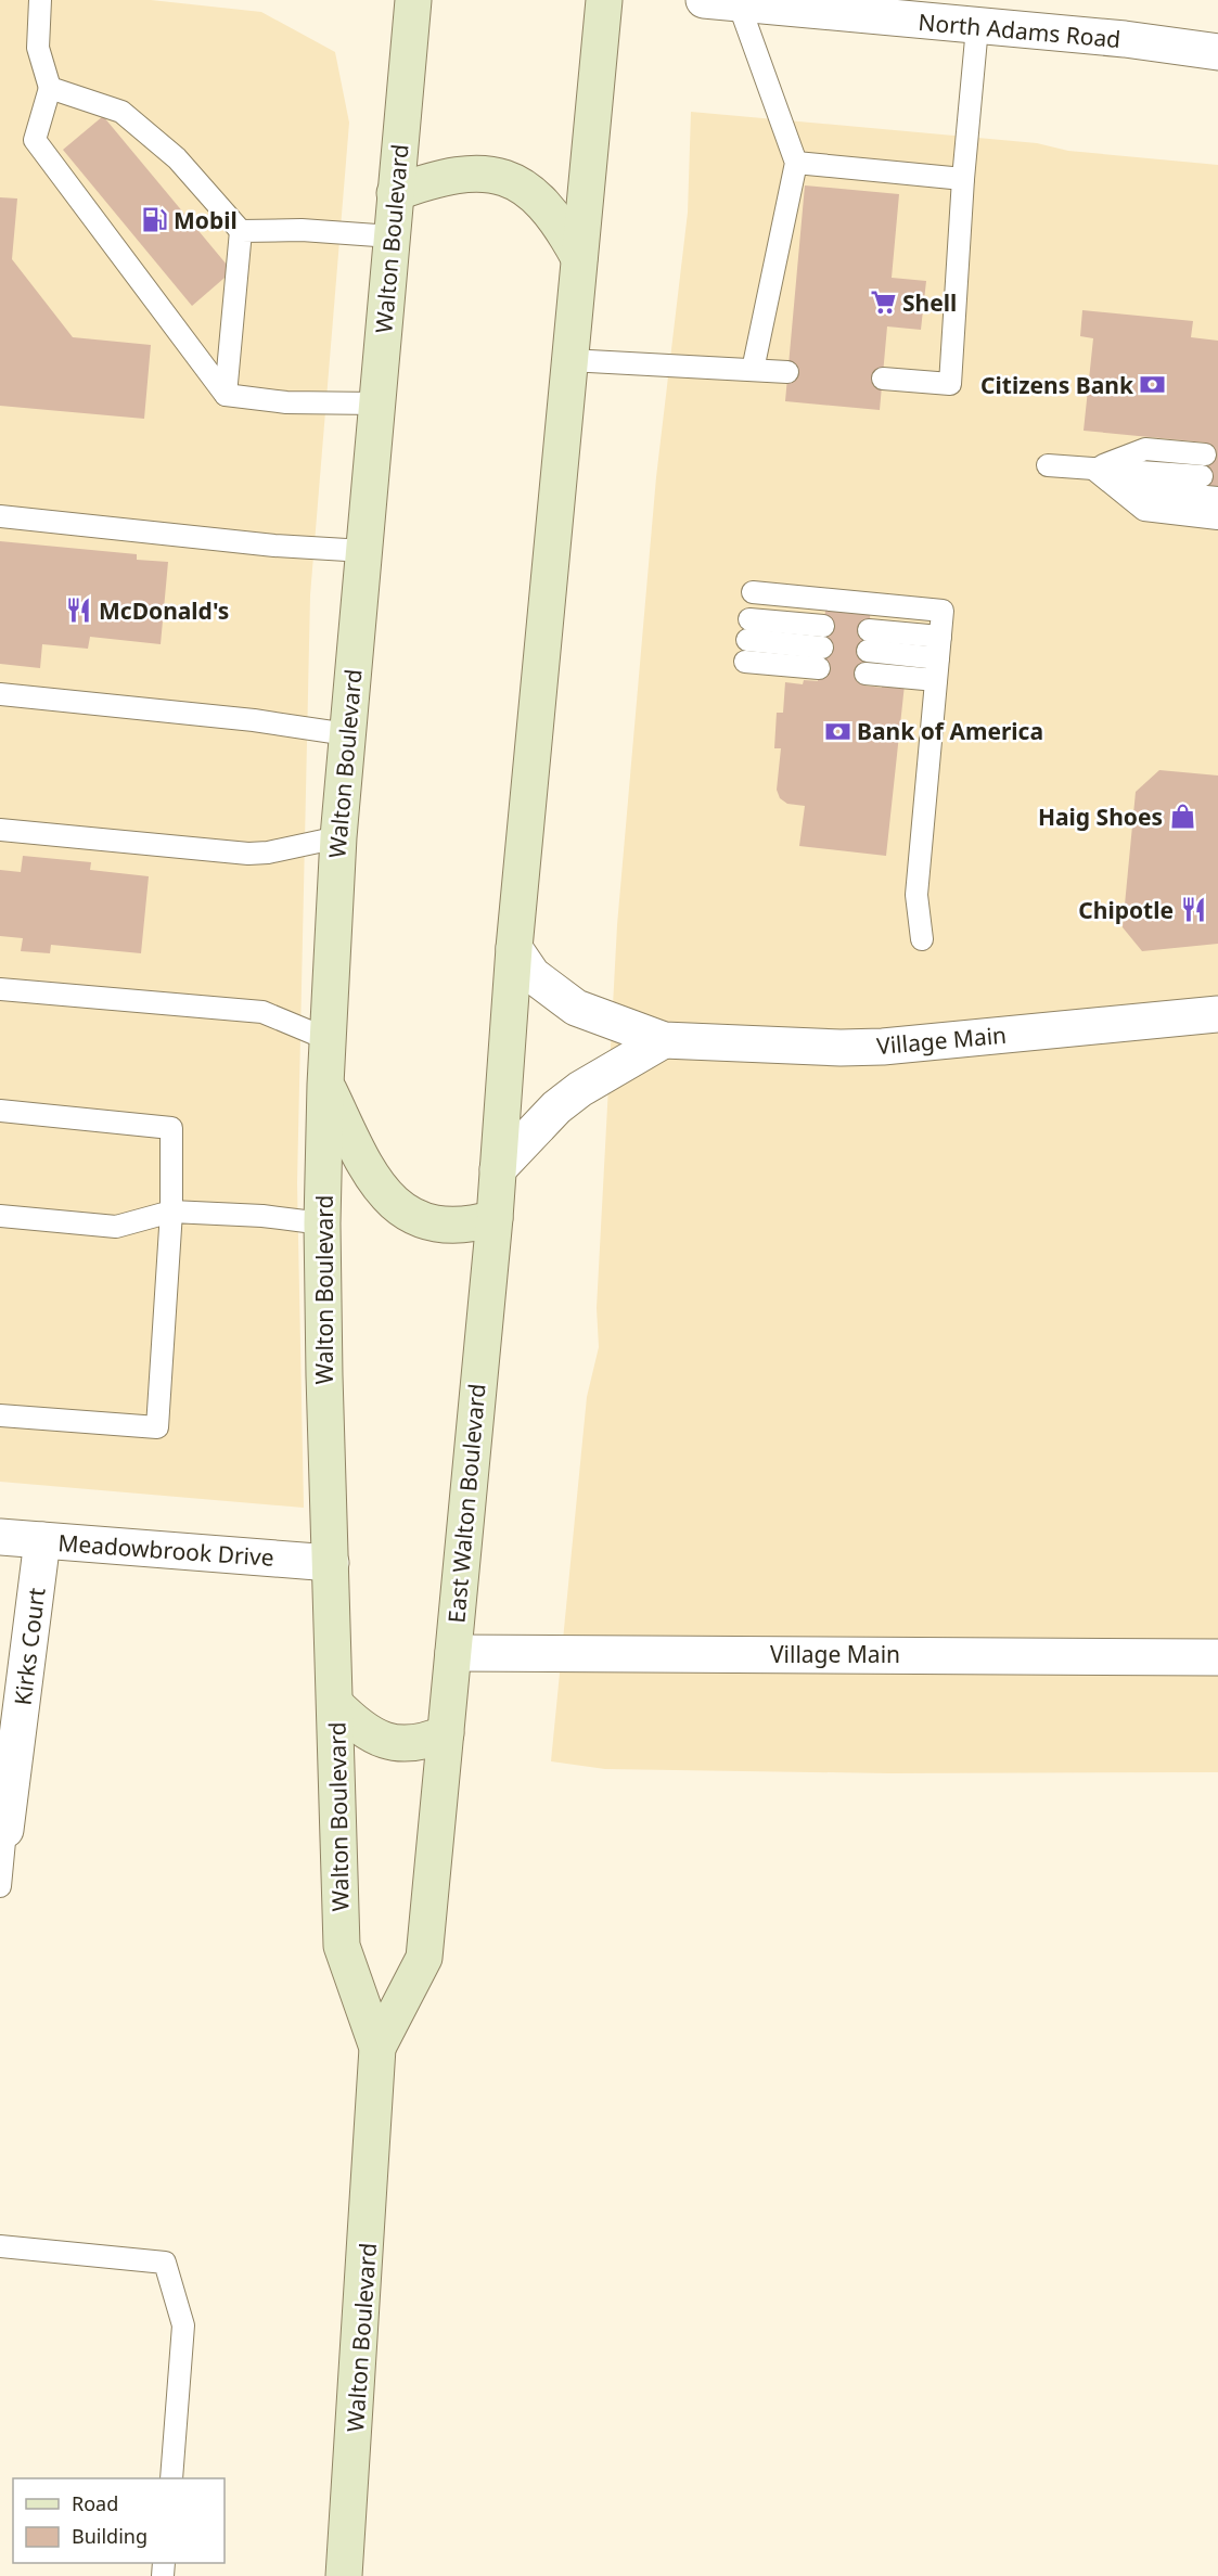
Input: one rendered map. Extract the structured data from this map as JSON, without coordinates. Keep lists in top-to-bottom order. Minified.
{"streets":{"main road":["Walton Boulevard","East Walton Boulevard"],"street":["North Adams Road","Village Main","Meadowbrook Drive","Kirks Court"]},"crossings":[["Walton Boulevard","East Walton Boulevard"],["Walton Boulevard","Meadowbrook Drive"],["Village Main","East Walton Boulevard"],["Meadowbrook Drive","Kirks Court"]],"places":{"fuel station":["Mobil"],"supermarket":["Shell"],"bank":["Citizens Bank","Bank of America"],"restaurant":["McDonald's","Chipotle"],"shop":["Haig Shoes"]},"legend":["Road","Building"]}
